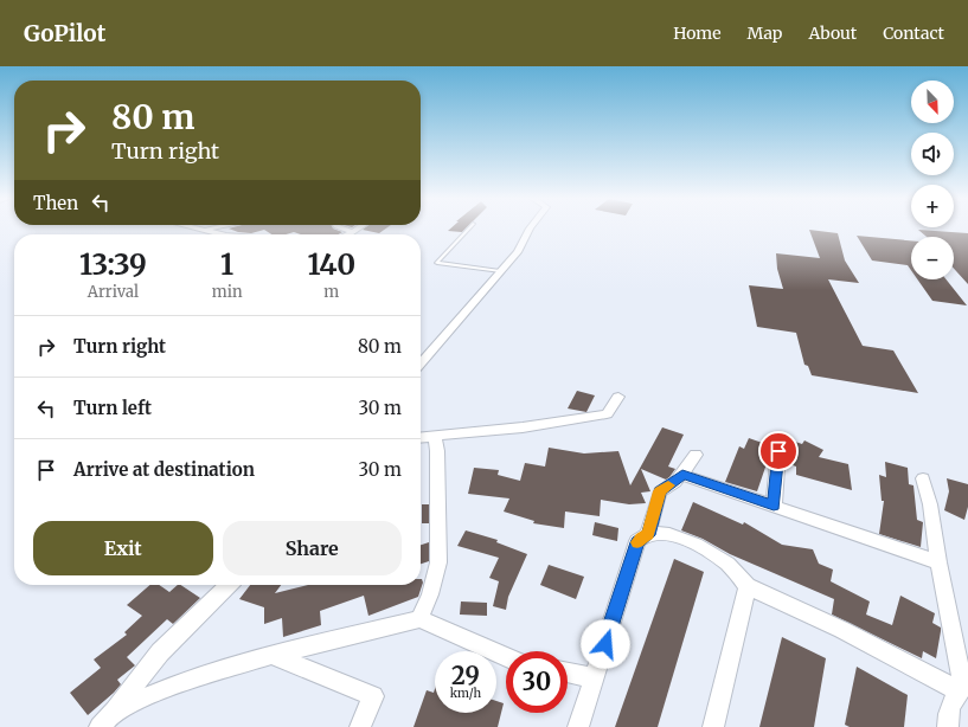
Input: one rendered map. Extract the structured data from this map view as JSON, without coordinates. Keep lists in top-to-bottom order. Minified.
{"north":"bottom right","page":{"header":"GoPilot","nav":["Home","Map","About","Contact"],"map_buttons":["+","−"],"turn":["80 m","Turn right"],"then":"Then","eta":["13:39","Arrival","1","min","140","m"],"list":[{"name":"Turn right","value":"80 m"},{"name":"Turn left","value":"30 m"},{"name":"Arrive at destination","value":"30 m"}],"buttons":["Exit","Share"],"speed":"29 km/h","limit":"30"}}
